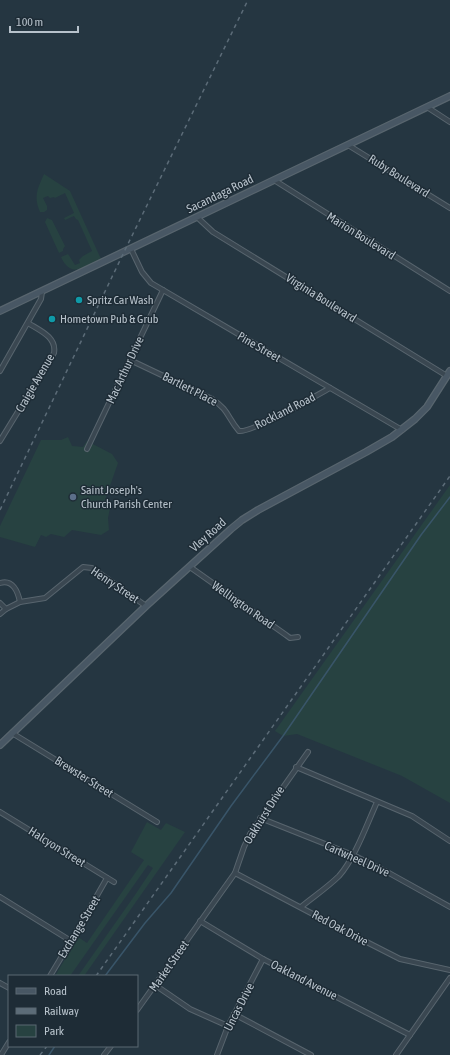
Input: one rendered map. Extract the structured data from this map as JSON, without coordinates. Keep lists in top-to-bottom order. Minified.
{"streets":{"street":["Ruby Boulevard","Sacandaga Road","Marion Boulevard","Virginia Boulevard","Pine Street","Mac Arthur Drive","Craigie Avenue","Bartlett Place","Rockland Road","Vley Road","Henry Street","Wellington Road","Brewster Street","Oakhurst Drive","Halcyon Street","Cartwheel Drive","Exchange Street","Red Oak Drive","Market Street","Oakland Avenue","Uncas Drive"]},"crossings":[["Ruby Boulevard","Sacandaga Road"],["Sacandaga Road","Marion Boulevard"],["Sacandaga Road","Virginia Boulevard"],["Sacandaga Road","Pine Street"],["Virginia Boulevard","Vley Road"],["Pine Street","Mac Arthur Drive"],["Pine Street","Rockland Road"],["Pine Street","Vley Road"],["Mac Arthur Drive","Bartlett Place"],["Bartlett Place","Rockland Road"],["Vley Road","Henry Street"],["Vley Road","Wellington Road"],["Vley Road","Brewster Street"],["Oakhurst Drive","Cartwheel Drive"],["Oakhurst Drive","Red Oak Drive"],["Oakhurst Drive","Market Street"],["Oakhurst Drive","Oakland Avenue"],["Halcyon Street","Exchange Street"],["Market Street","Oakland Avenue"],["Oakland Avenue","Uncas Drive"]],"places":["Spritz Car Wash","Hometown Pub & Grub","Saint Joseph's Church Parish Center"],"legend":["Road","Railway","Park"],"scale_bar":"100 m"}
